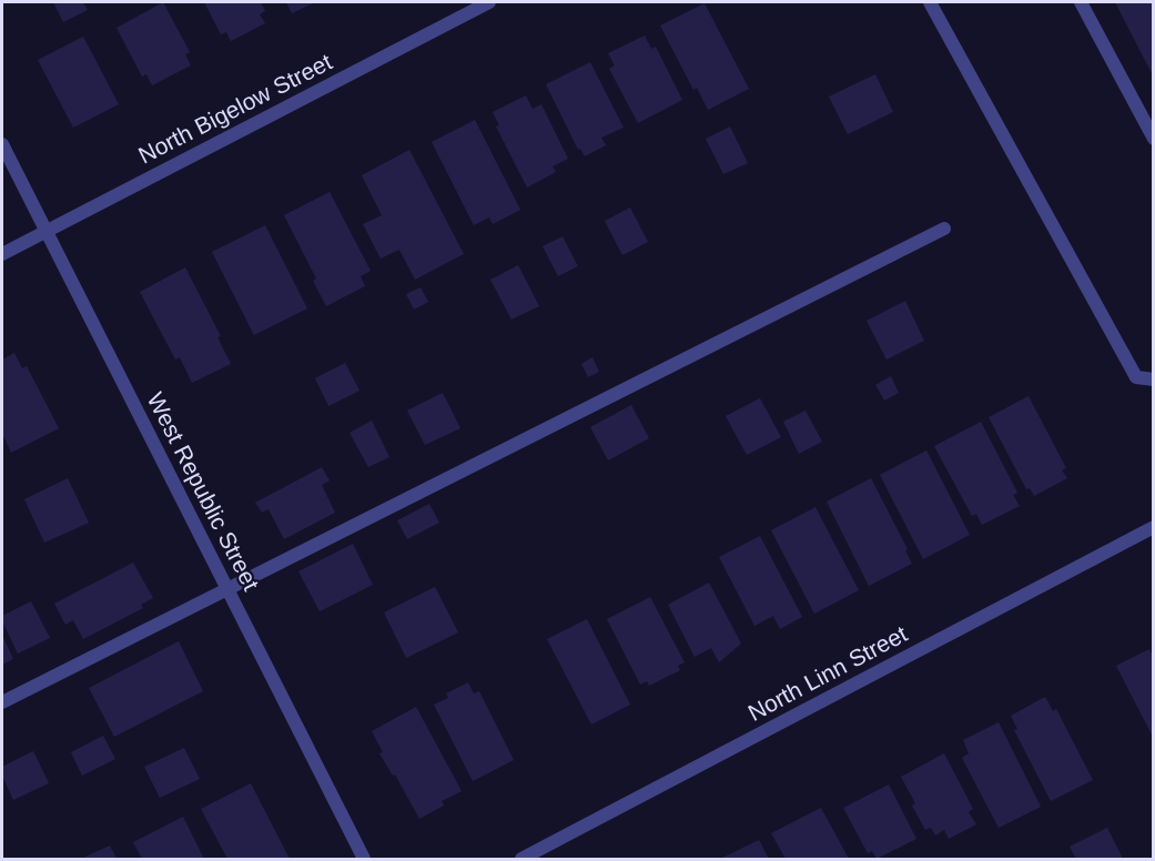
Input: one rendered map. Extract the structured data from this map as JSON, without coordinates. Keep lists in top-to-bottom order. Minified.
{"streets":{"street":["North Bigelow Street","West Republic Street","North Linn Street"]},"crossings":[["North Bigelow Street","West Republic Street"]]}
